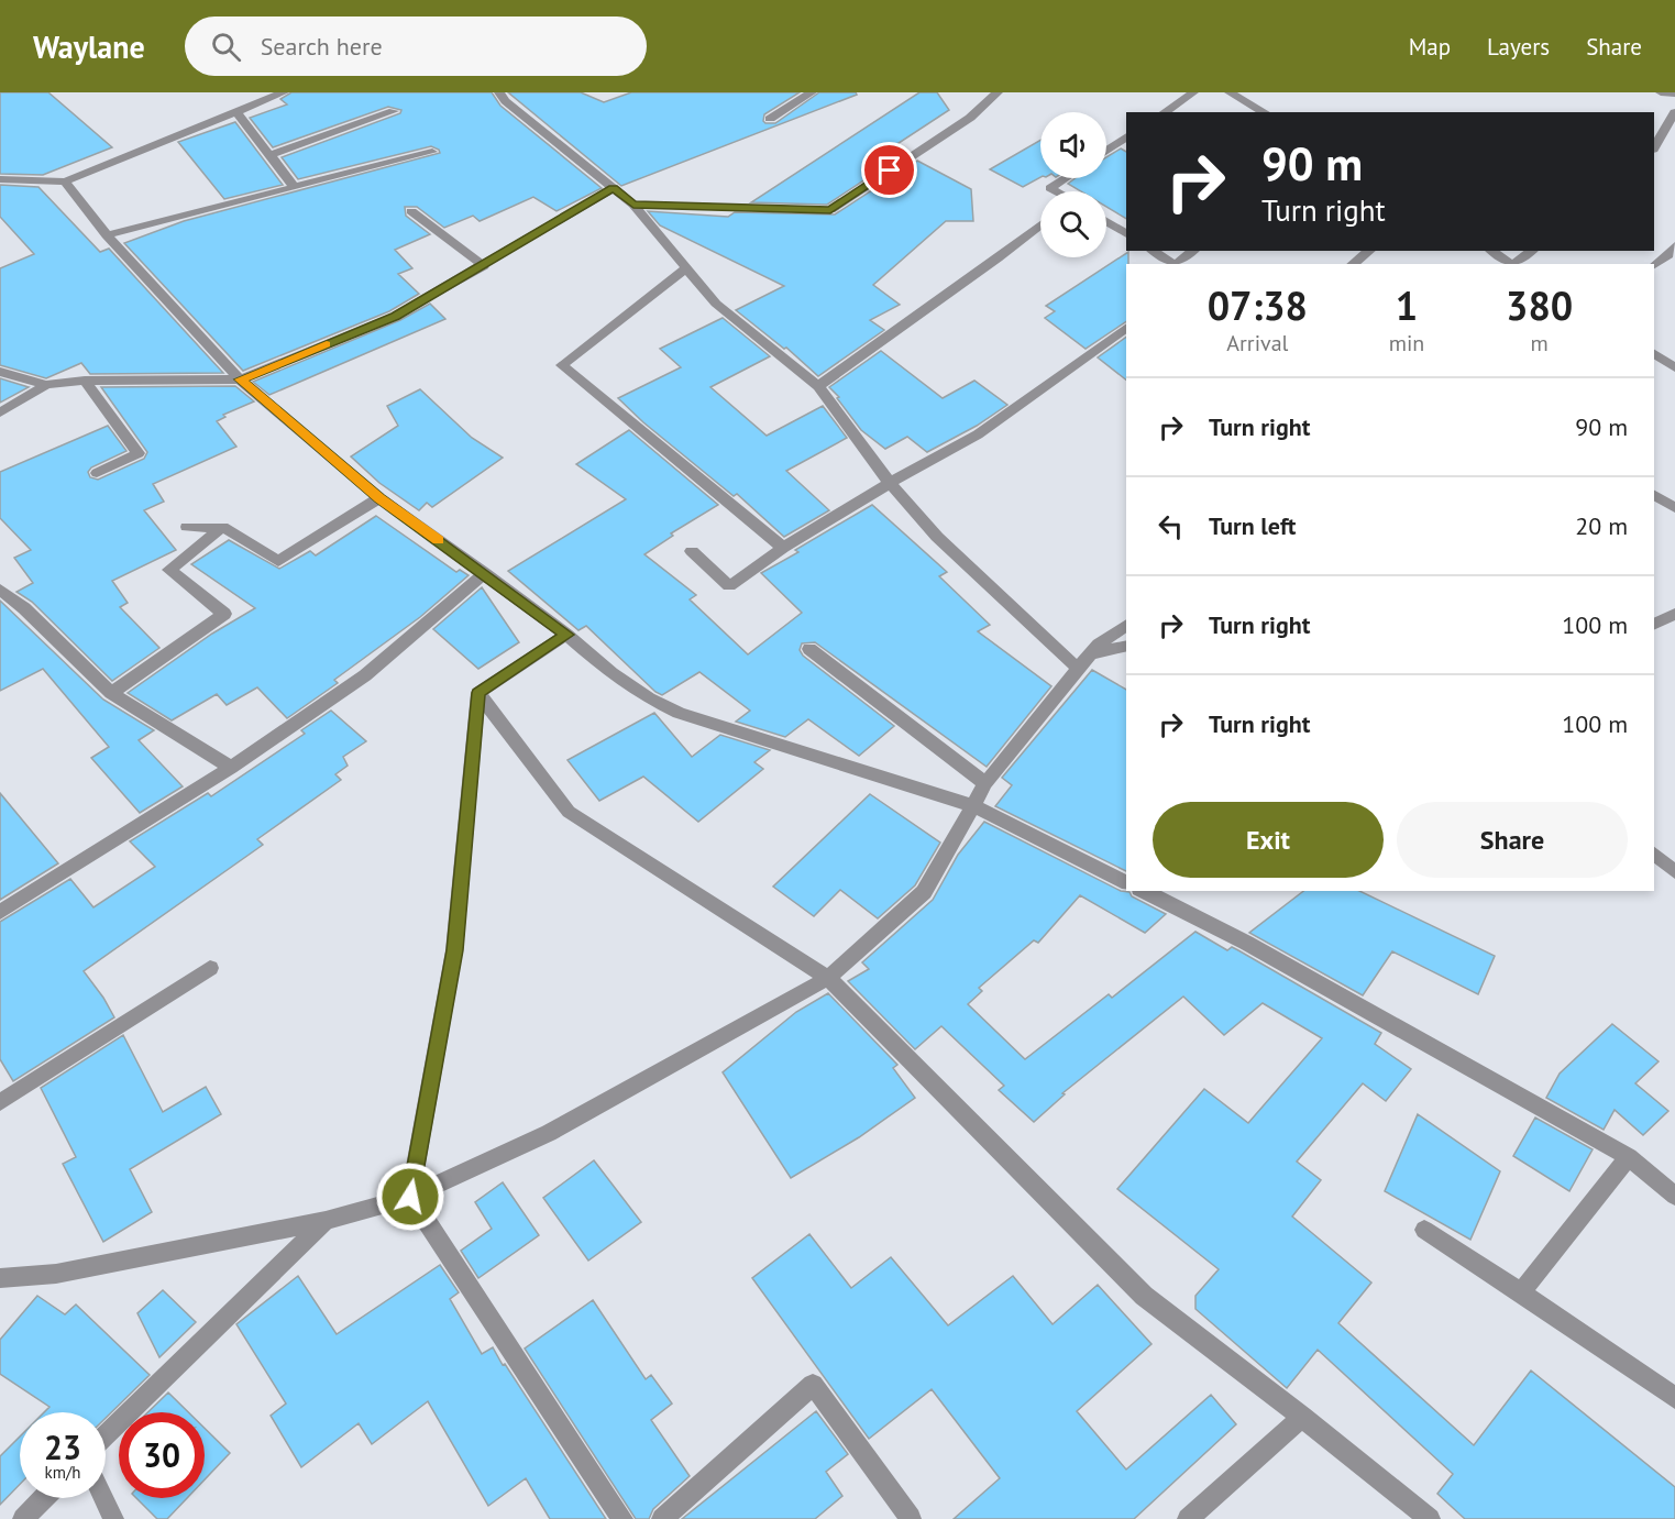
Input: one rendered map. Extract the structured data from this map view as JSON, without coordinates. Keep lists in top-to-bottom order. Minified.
{"page":{"header":"Waylane","search":"Search here","nav":["Map","Layers","Share"],"turn":["90 m","Turn right"],"eta":["07:38","Arrival","1","min","380","m"],"list":[{"name":"Turn right","value":"90 m"},{"name":"Turn left","value":"20 m"},{"name":"Turn right","value":"100 m"},{"name":"Turn right","value":"100 m"}],"buttons":["Exit","Share"],"speed":"23 km/h","limit":"30"}}
